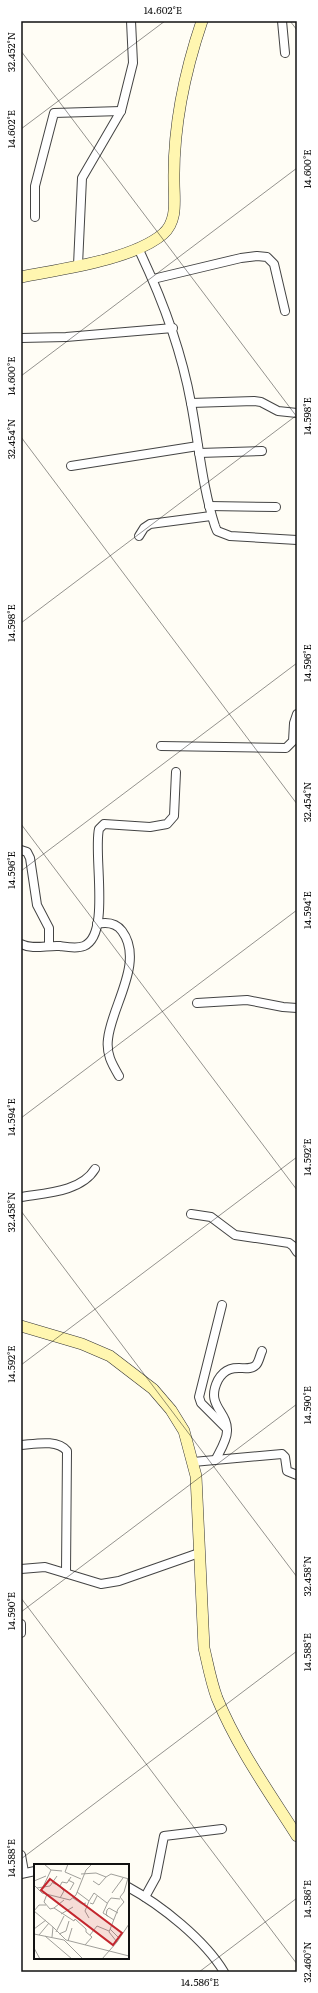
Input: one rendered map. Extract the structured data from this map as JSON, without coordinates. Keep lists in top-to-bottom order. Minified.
{"coordinates":["14.602°E","32.452°N","14.600°E","14.598°E","32.454°N","14.596°E","14.594°E","14.592°E","32.458°N","14.590°E","14.588°E","14.586°E","32.460°N"]}
